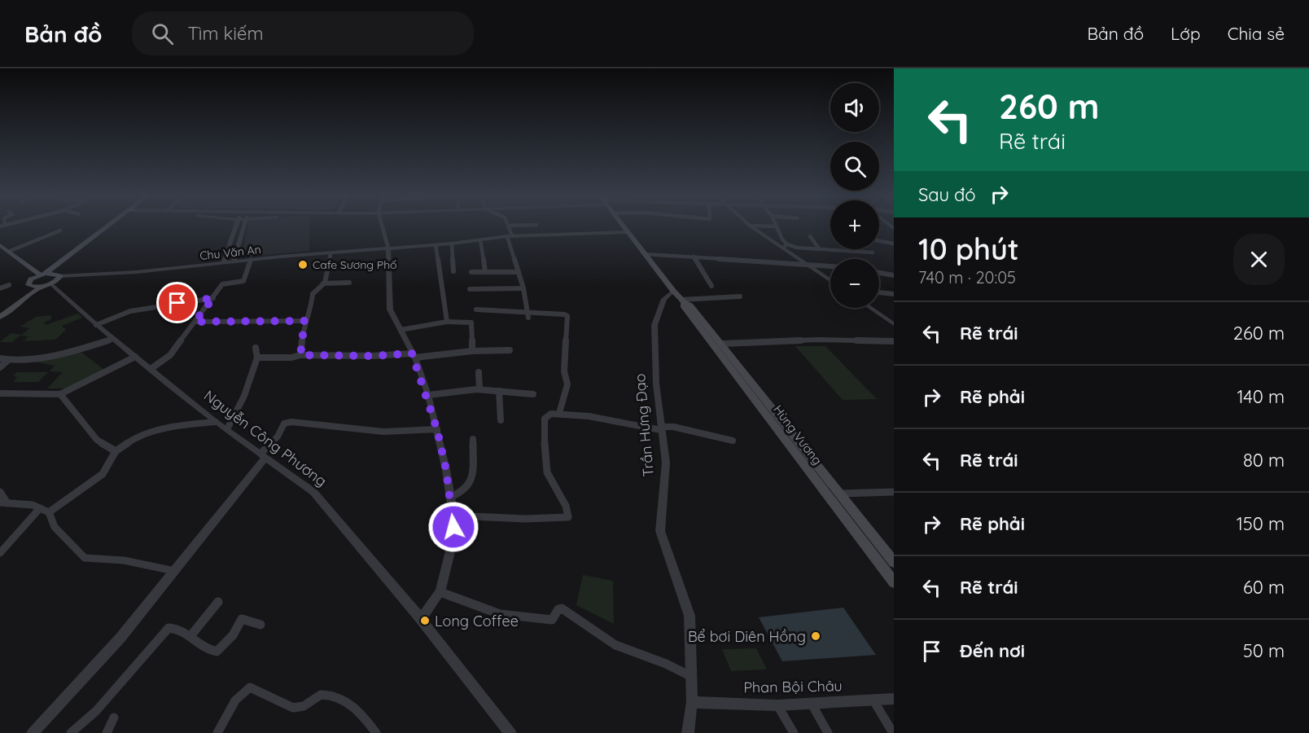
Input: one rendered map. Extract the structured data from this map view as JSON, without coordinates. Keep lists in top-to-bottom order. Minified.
{"streets":{"main road":["Hùng Vương"],"street":["Chu Văn An","Trần Hưng Đạo","Nguyễn Công Phương","Phan Bội Châu"]},"crossings":[["Chu Văn An","Hùng Vương"],["Trần Hưng Đạo","Hùng Vương"],["Trần Hưng Đạo","Phan Bội Châu"]],"places":["Cafe Sương Phố","Long Coffee","Bể bơi Diên Hồng"],"page":{"header":"Bản đồ","search":"Tìm kiếm","nav":["Bản đồ","Lớp","Chia sẻ"],"turn":["260 m","Rẽ trái"],"map_buttons":["+","−"],"then":"Sau đó","heading":["10 phút","740 m · 20:05"],"list":[{"name":"Rẽ trái","value":"260 m"},{"name":"Rẽ phải","value":"140 m"},{"name":"Rẽ trái","value":"80 m"},{"name":"Rẽ phải","value":"150 m"},{"name":"Rẽ trái","value":"60 m"},{"name":"Đến nơi","value":"50 m"}]}}
